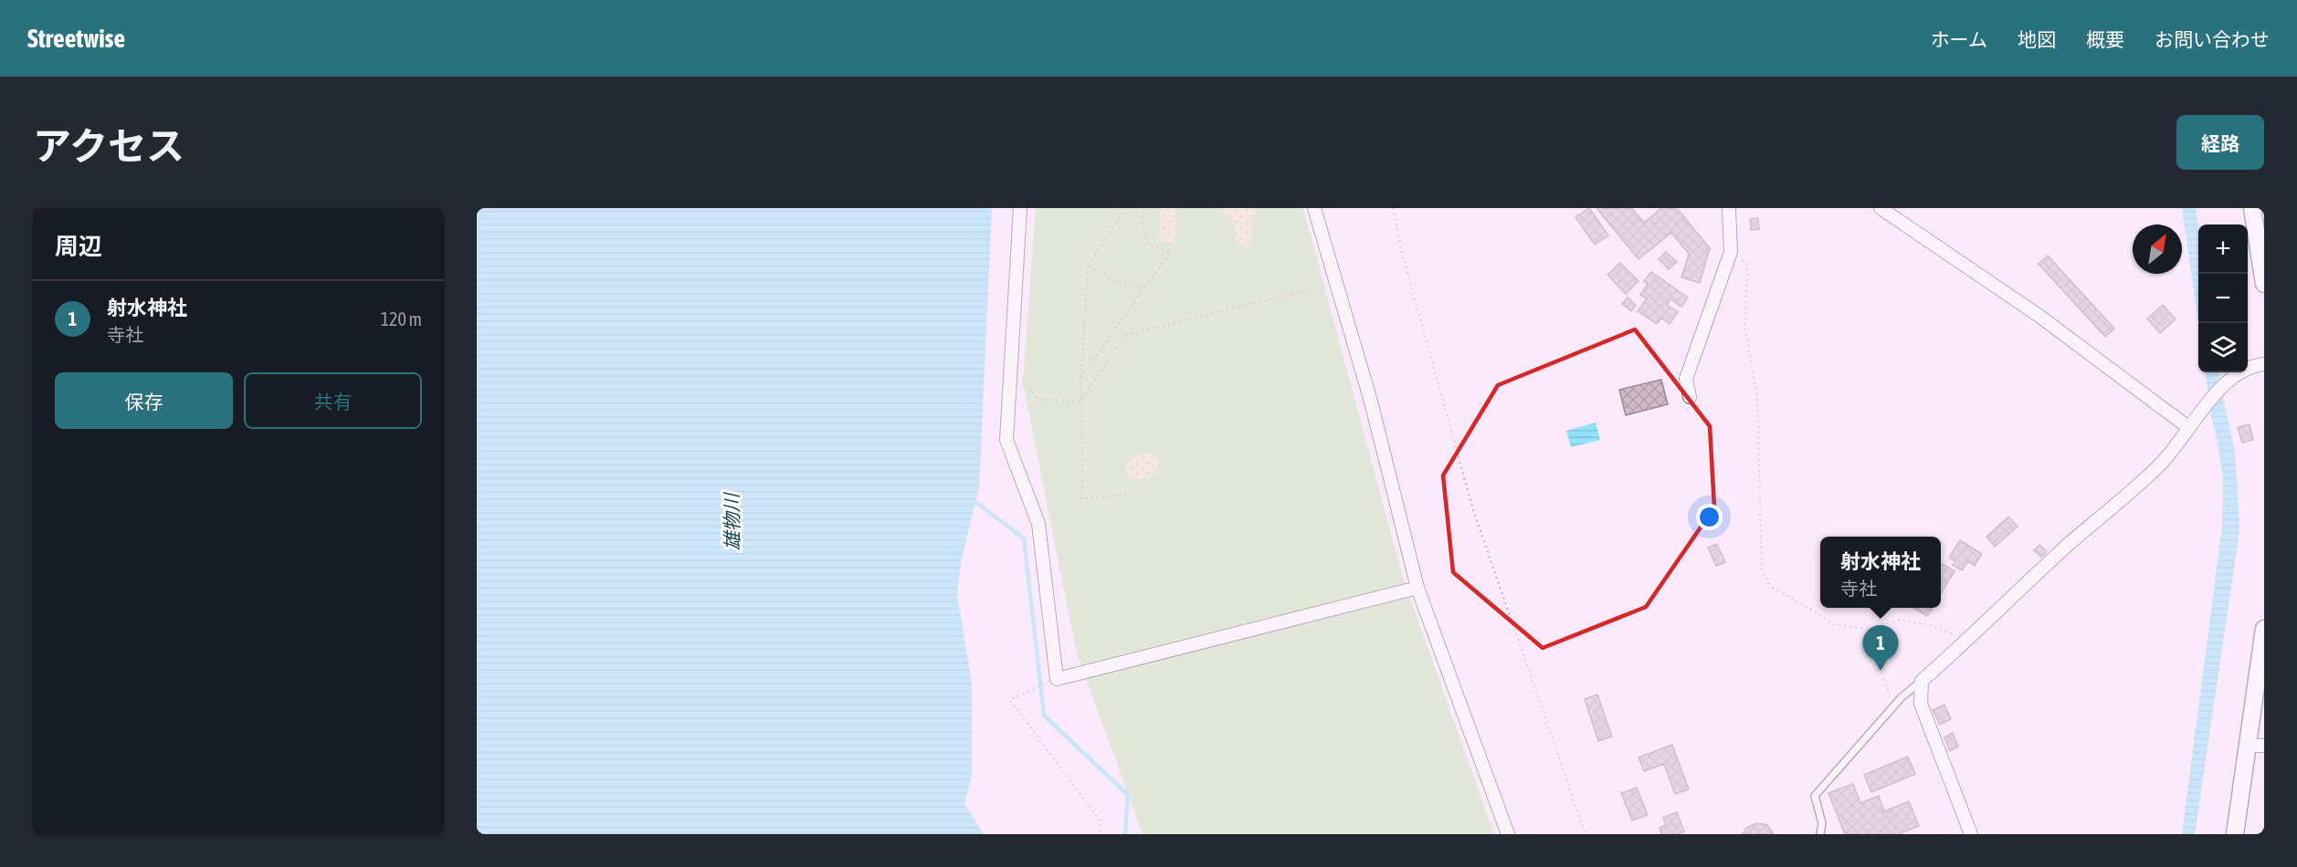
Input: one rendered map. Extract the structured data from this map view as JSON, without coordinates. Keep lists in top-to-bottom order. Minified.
{"water":["雄物川"],"north":"top right","page":{"header":"Streetwise","nav":["ホーム","地図","概要","お問い合わせ"],"title":"アクセス","buttons":["経路",["保存","共有"]],"heading":"周辺","map_buttons":["+","−"],"list":[{"mark":"1","name":"射水神社","note":"寺社","value":"120 m"}],"popup":["射水神社","寺社"],"pins":"1"}}
